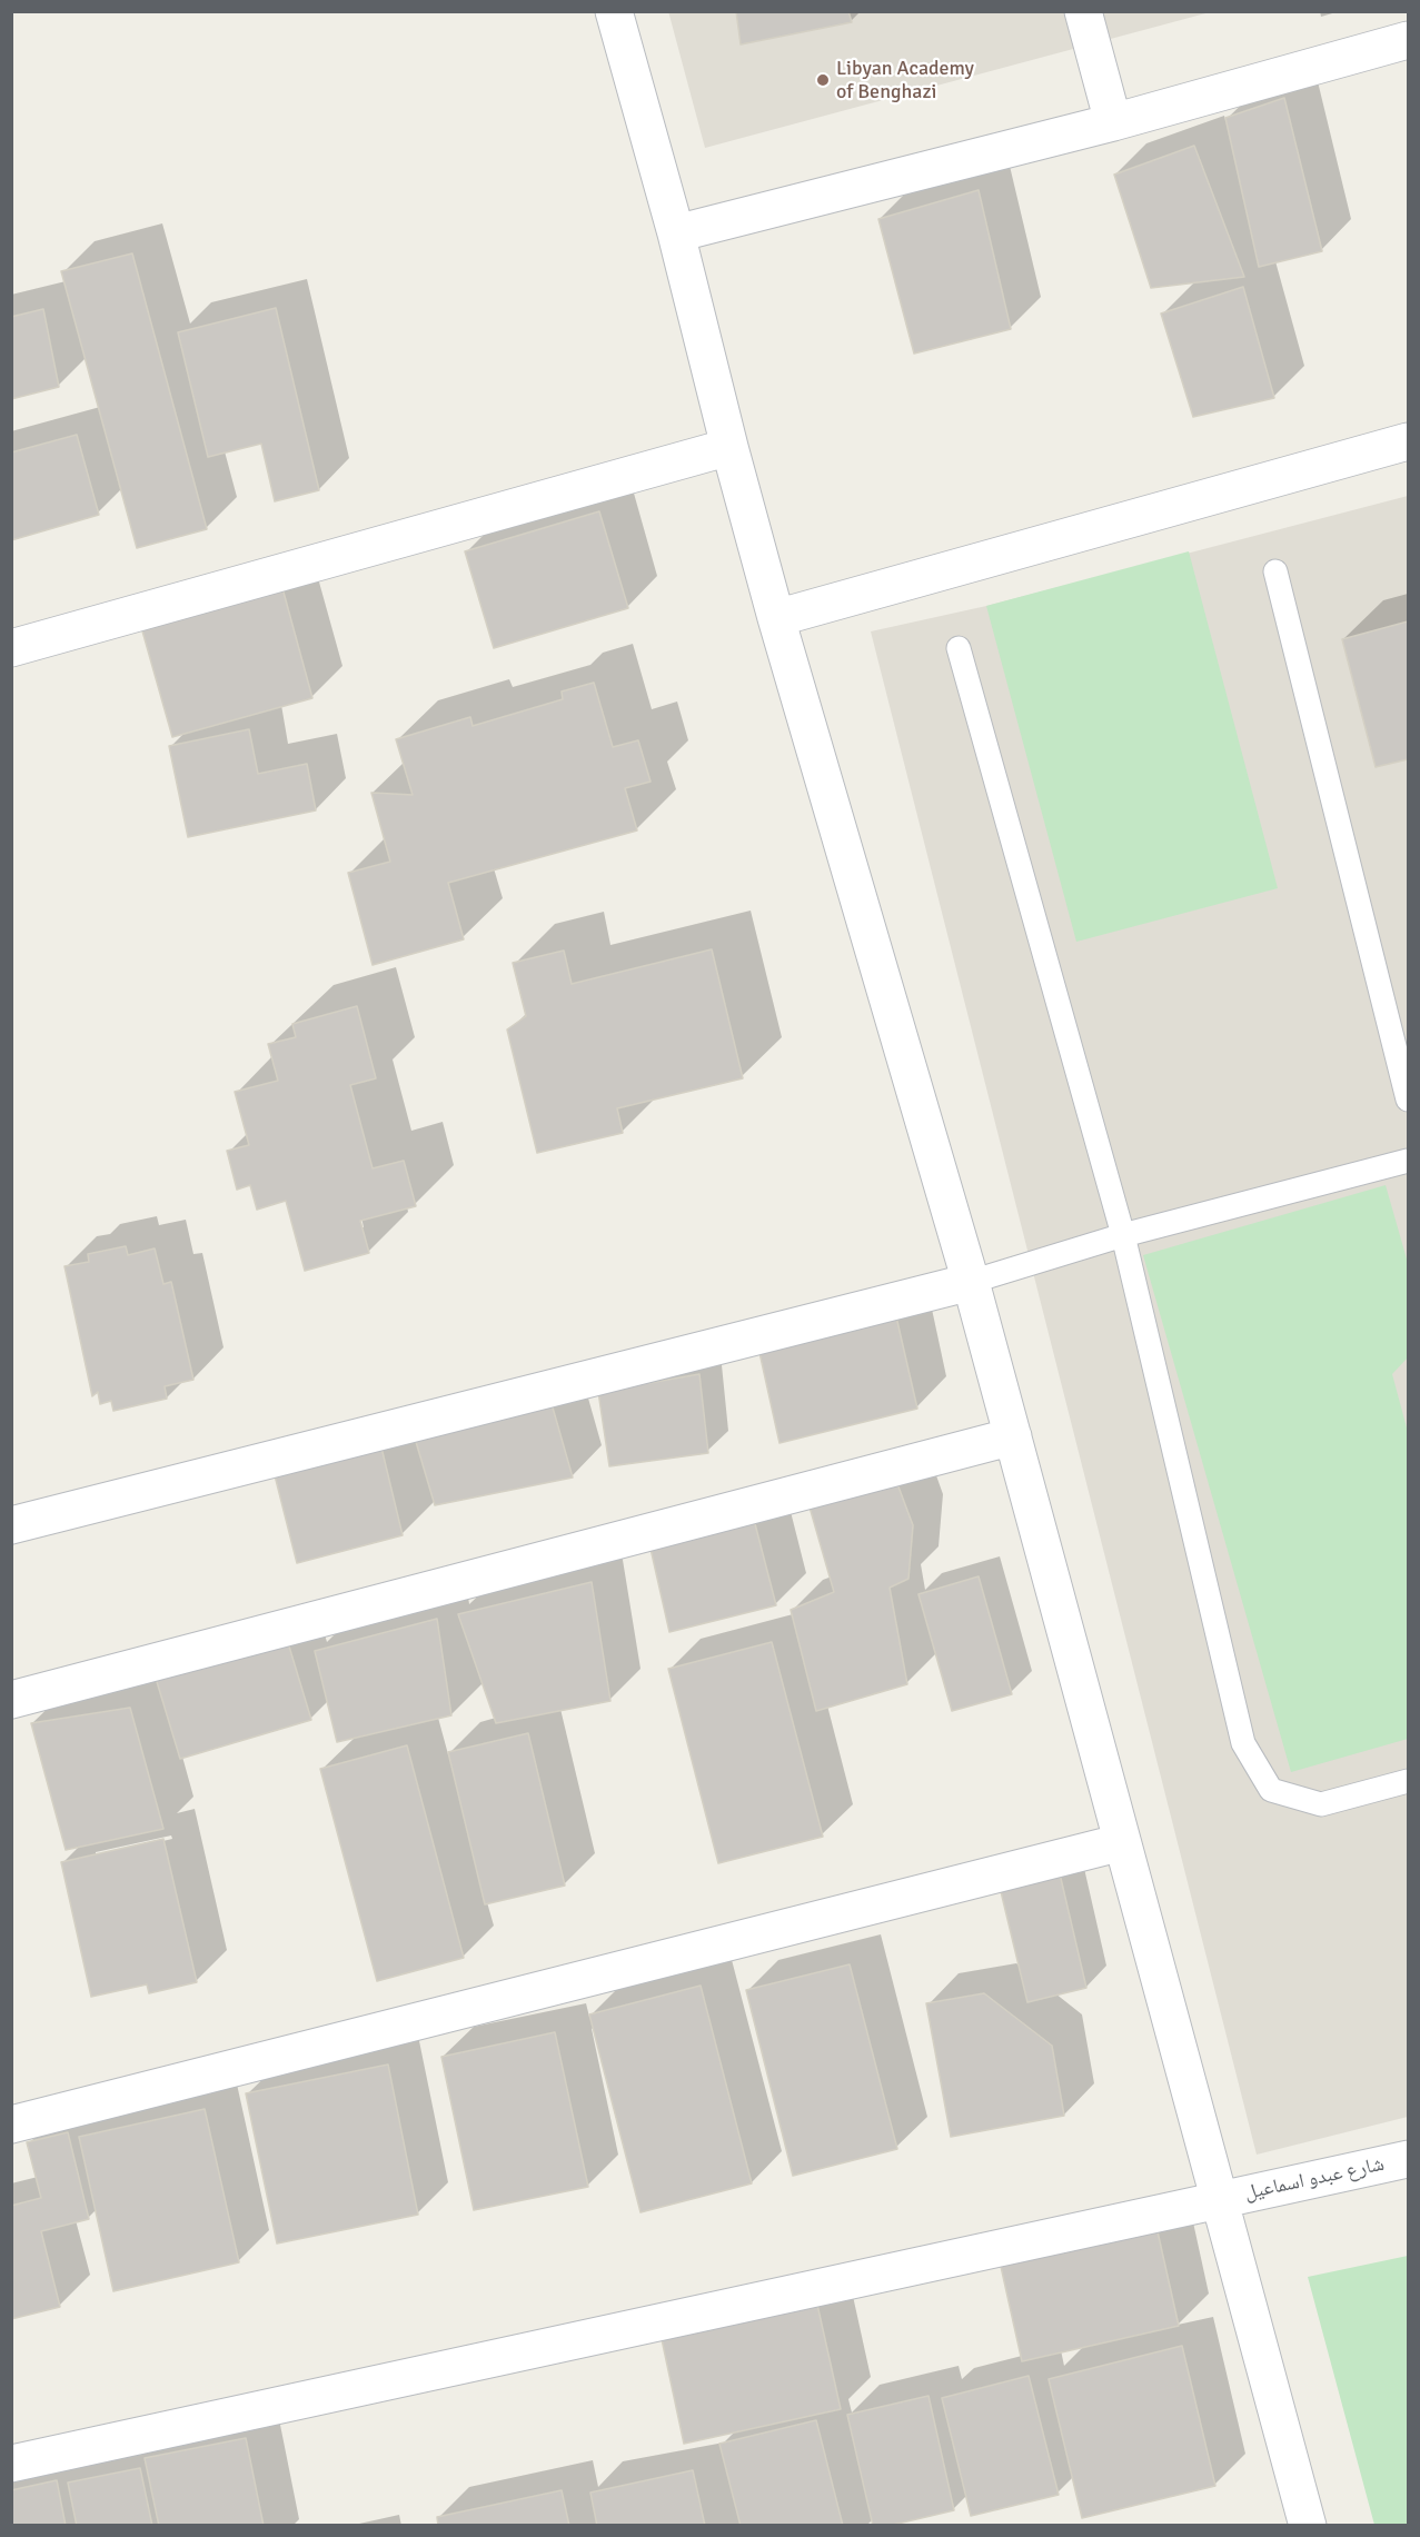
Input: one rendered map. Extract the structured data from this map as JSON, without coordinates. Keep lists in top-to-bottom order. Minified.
{"streets":{"street":["شارع عبدو اسماعيل"]},"places":["Libyan Academy of Benghazi"]}
